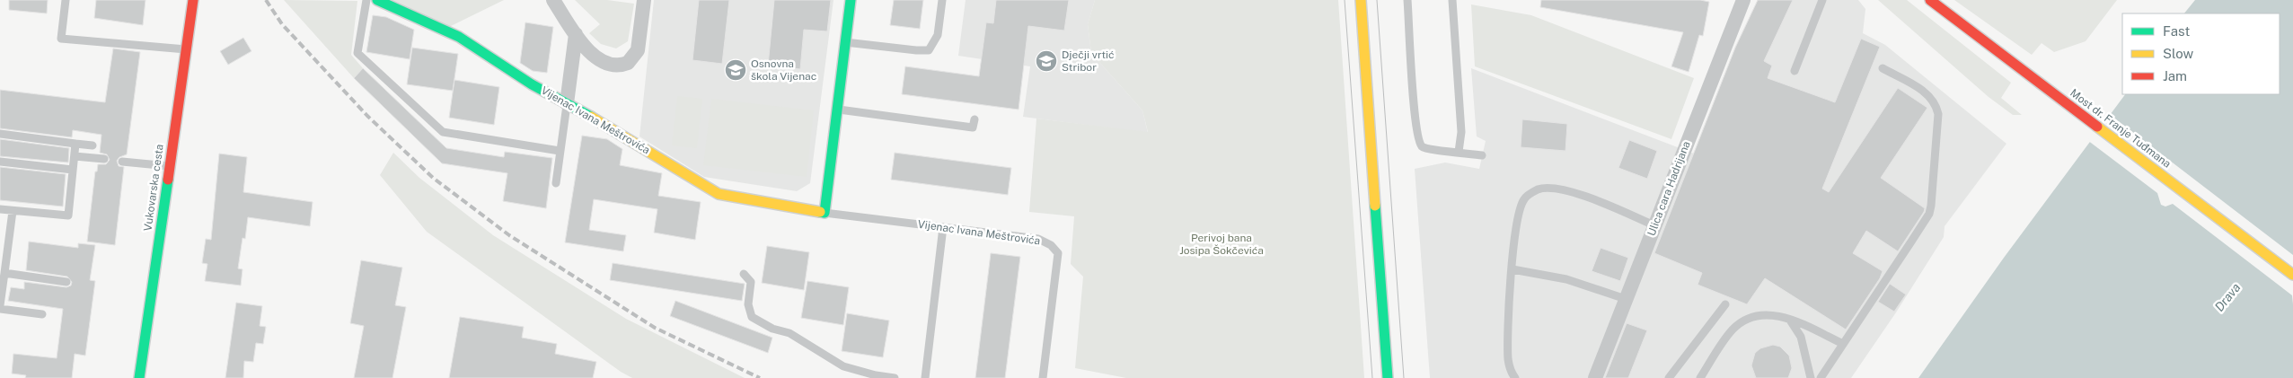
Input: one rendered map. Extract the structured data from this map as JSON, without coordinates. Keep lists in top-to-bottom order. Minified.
{"streets":{"main road":["Vijenac Ivana Meštrovića","Most dr. Franje Tuđmana","Vukovarska cesta"],"street":["Ulica cara Hadrijana"]},"water":["Drava"],"parks":["Perivoj bana Josipa Šokčevića"],"places":{"school or university":["Dječji vrtić Stribor","Osnovna škola Vijenac"]},"legend":["Fast","Slow","Jam"]}
